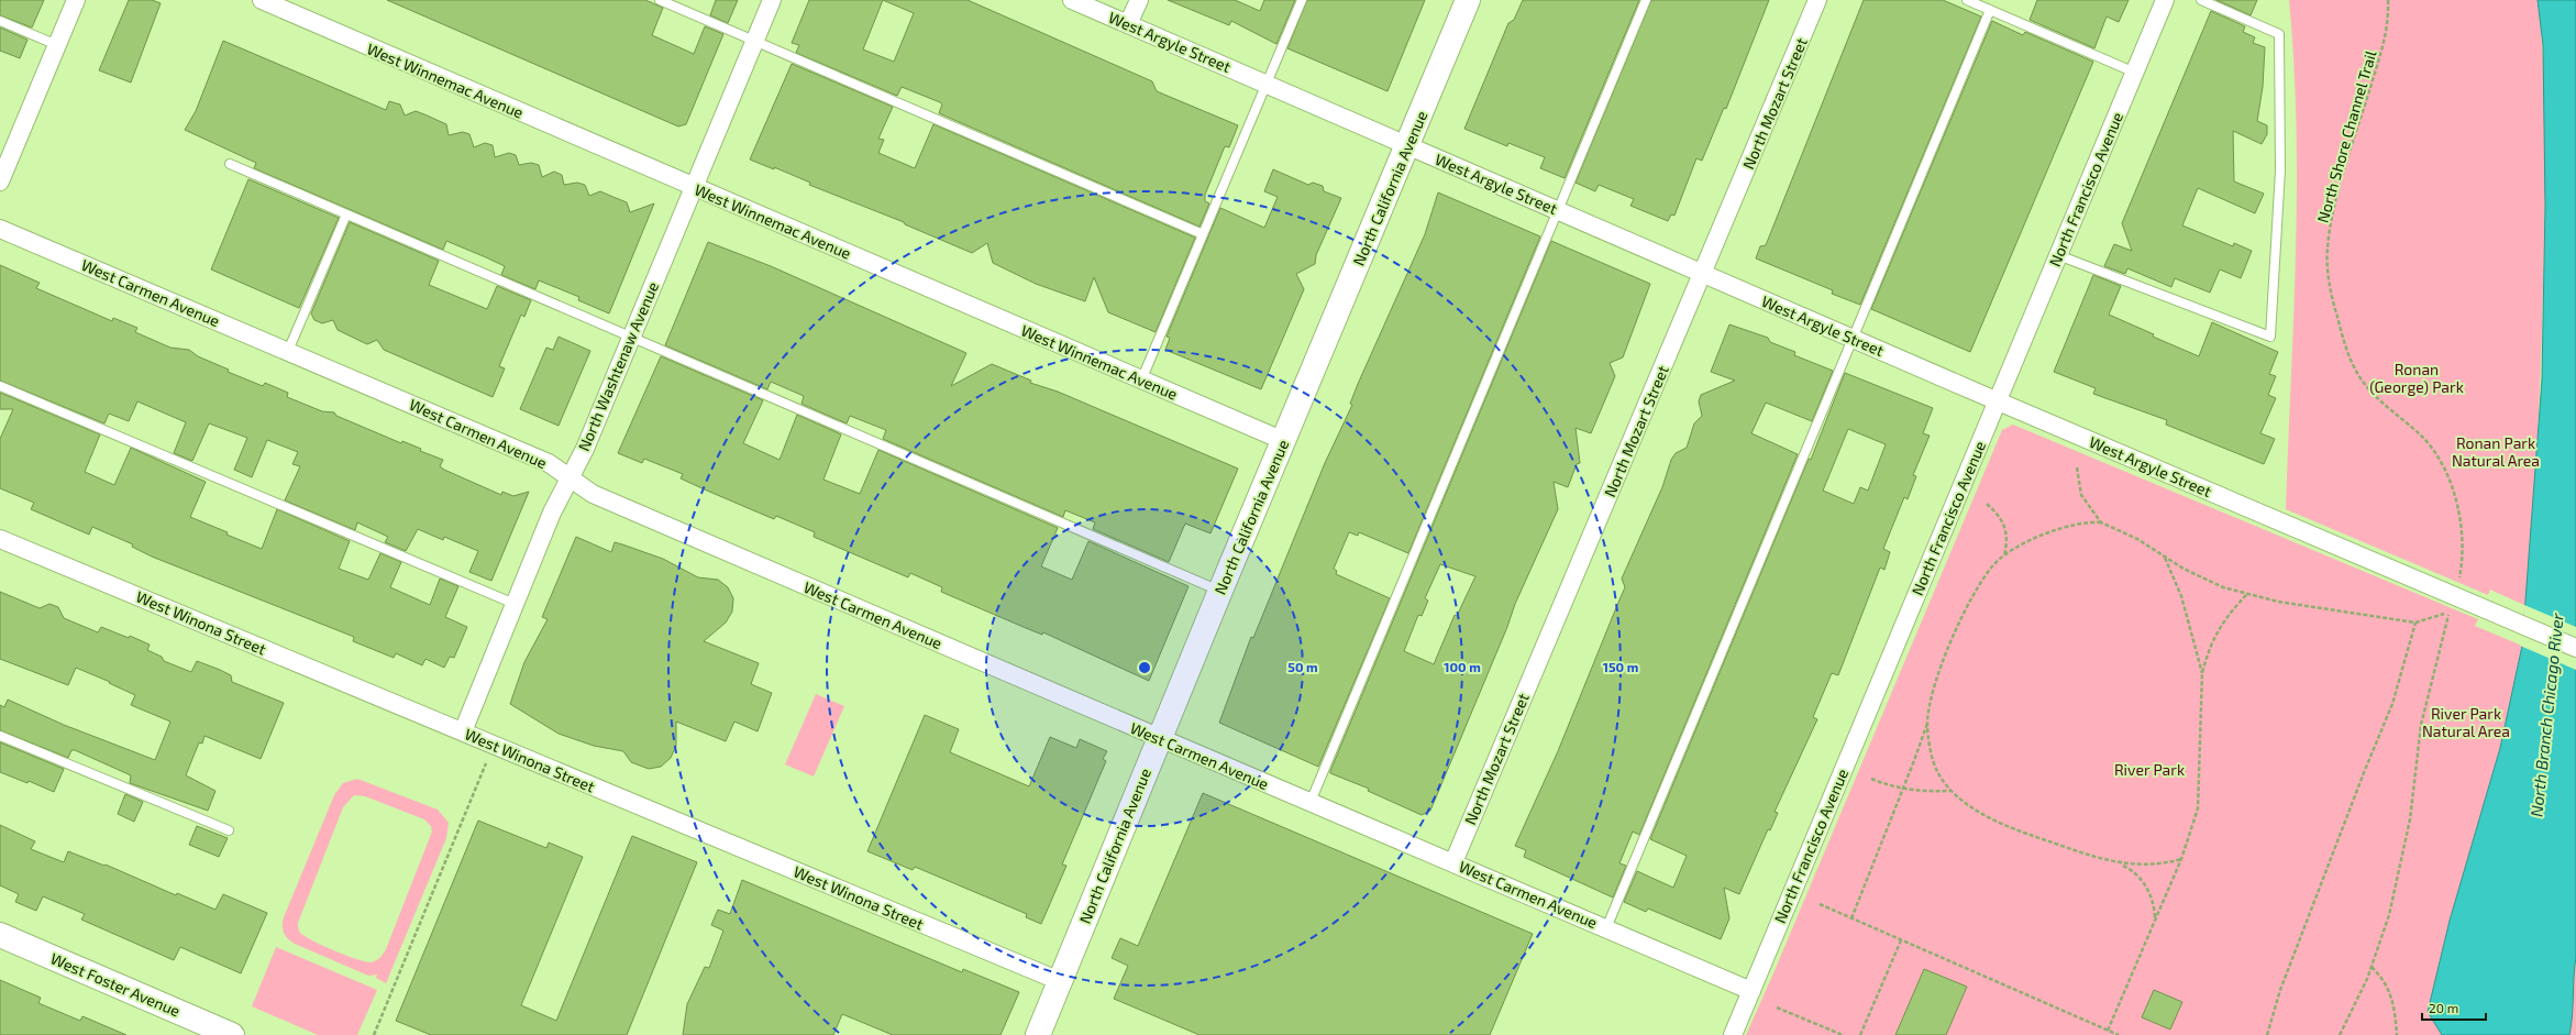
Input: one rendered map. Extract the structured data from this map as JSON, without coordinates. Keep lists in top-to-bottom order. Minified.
{"streets":{"main road":["North California Avenue","West Foster Avenue"],"street":["West Argyle Street","West Winnemac Avenue","North Mozart Street","North Francisco Avenue","West Carmen Avenue","North Washtenaw Avenue","West Winona Street"],"path":["North Shore Channel Trail"]},"crossings":[["West Argyle Street","North Mozart Street"],["West Argyle Street","North California Avenue"],["West Argyle Street","North Francisco Avenue"],["West Winnemac Avenue","North California Avenue"],["West Winnemac Avenue","North Washtenaw Avenue"],["North Mozart Street","West Carmen Avenue"],["North California Avenue","West Carmen Avenue"],["North California Avenue","West Winona Street"],["North Francisco Avenue","West Carmen Avenue"],["West Carmen Avenue","North Washtenaw Avenue"],["North Washtenaw Avenue","West Winona Street"]],"water":["North Branch Chicago River"],"parks":["Ronan (George) Park","Ronan Park Natural Area","River Park Natural Area","River Park"],"scale_bar":"20 m","rings":["50 m","100 m","150 m"]}
